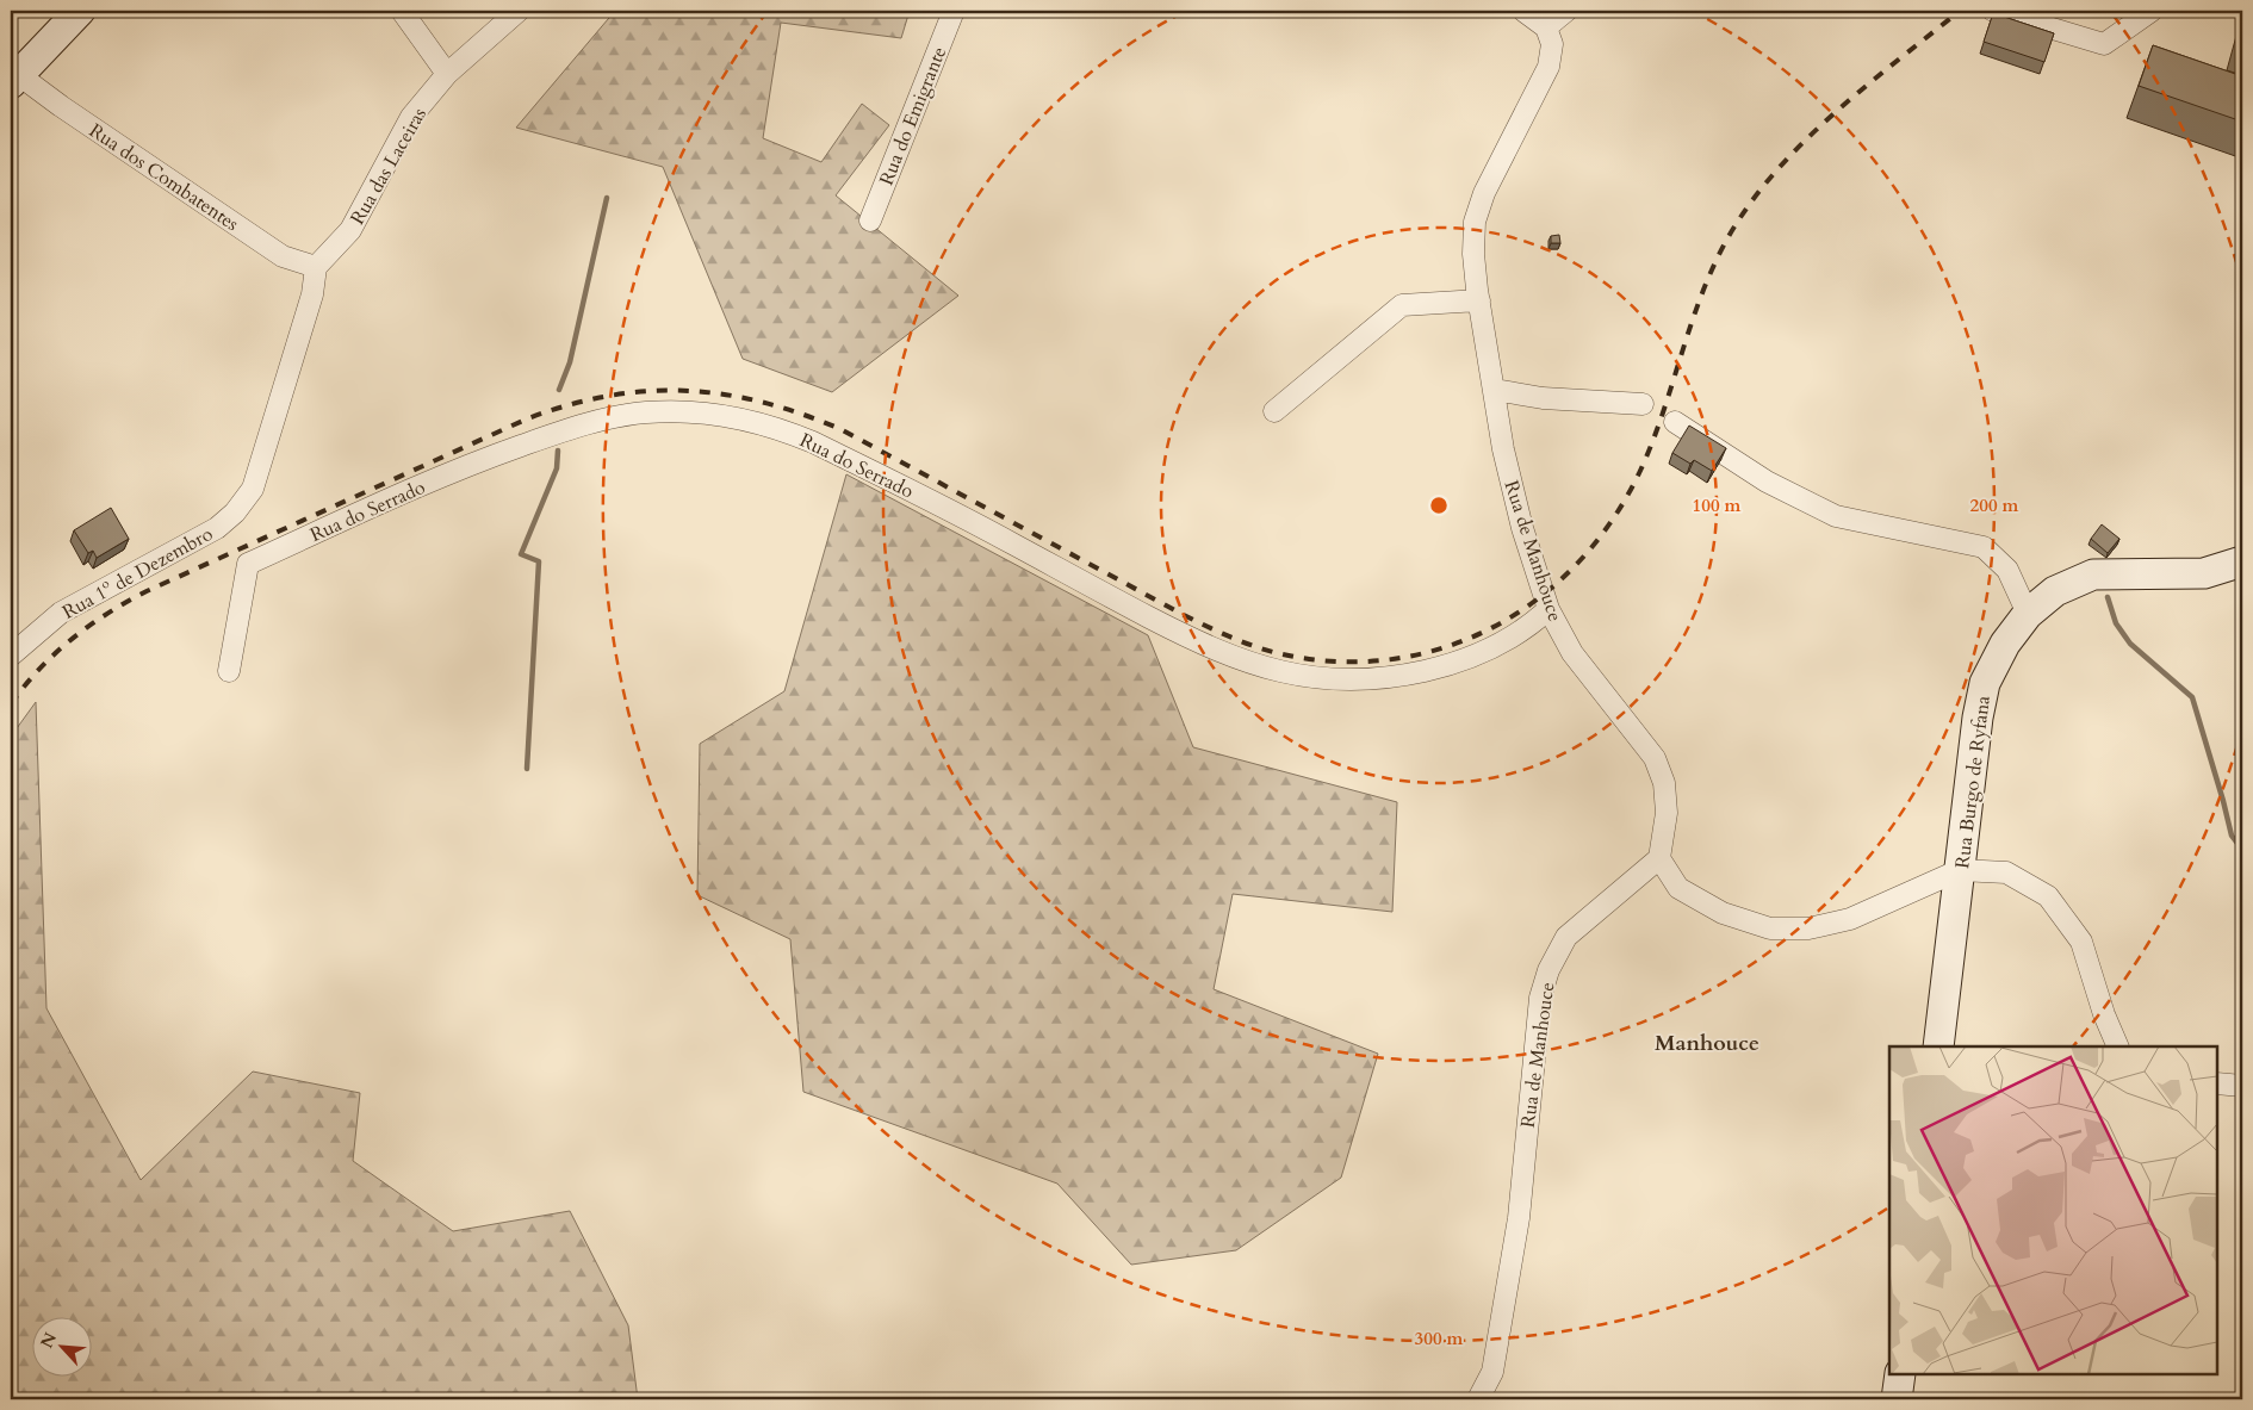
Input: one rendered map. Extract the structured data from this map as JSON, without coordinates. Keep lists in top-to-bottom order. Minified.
{"streets":{"main road":["Rua Burgo de Ryfana"],"street":["Rua do Emigrante","Rua das Laceiras","Rua dos Combatentes","Rua do Serrado","Rua de Manhouce","Rua 1º de Dezembro"]},"crossings":[["Rua das Laceiras","Rua dos Combatentes"],["Rua das Laceiras","Rua 1º de Dezembro"],["Rua dos Combatentes","Rua 1º de Dezembro"],["Rua do Serrado","Rua de Manhouce"]],"districts":["Manhouce"],"north":"top left","rings":["100 m","200 m","300 m"]}
